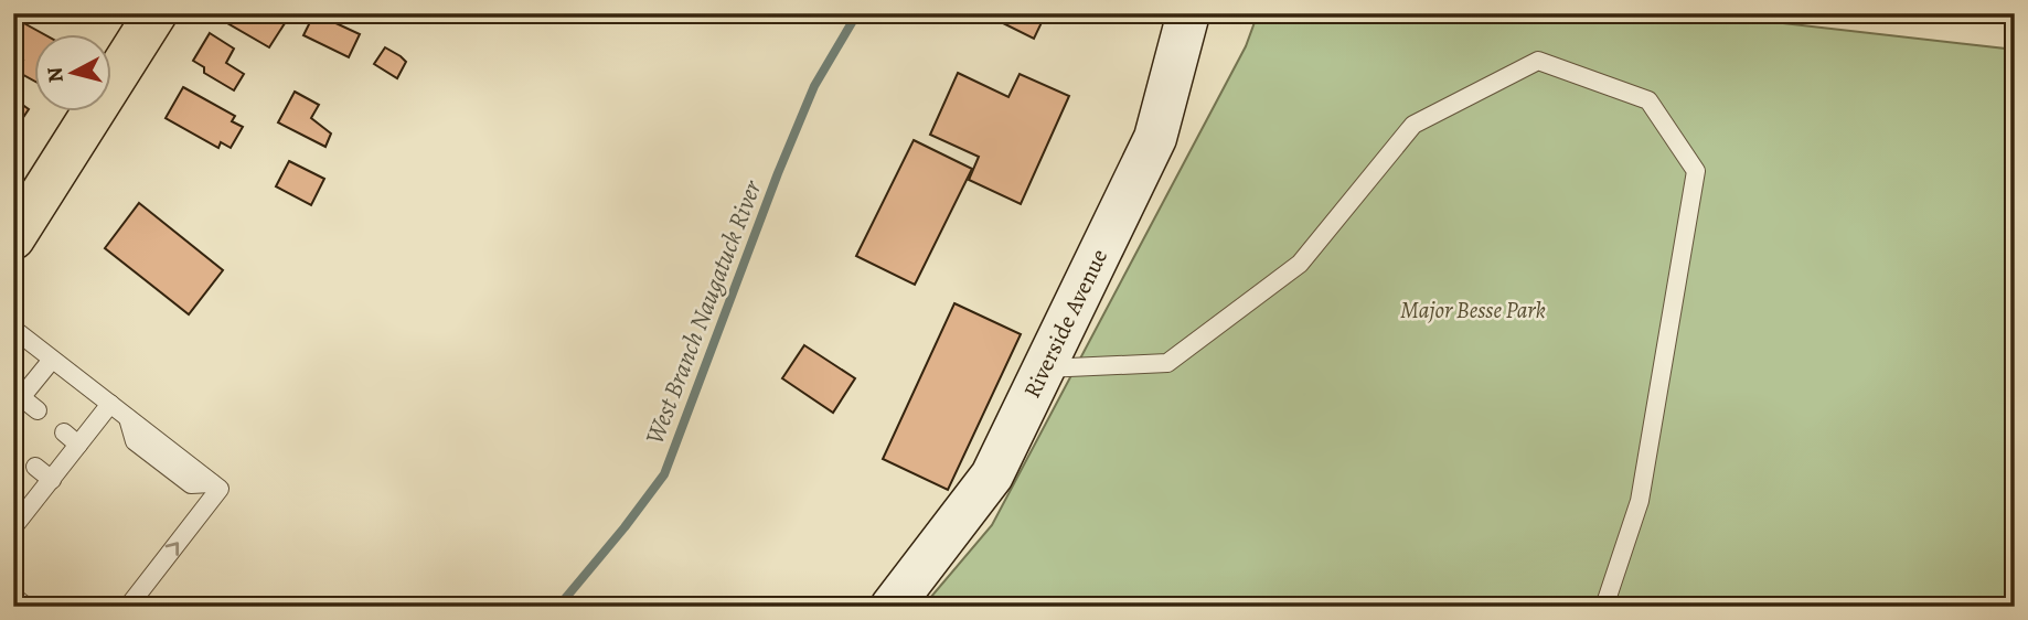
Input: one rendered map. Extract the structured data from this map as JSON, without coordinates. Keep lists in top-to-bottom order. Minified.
{"streets":{"street":["Riverside Avenue"]},"water":["West Branch Naugatuck River"],"parks":["Major Besse Park"],"north":"left"}
